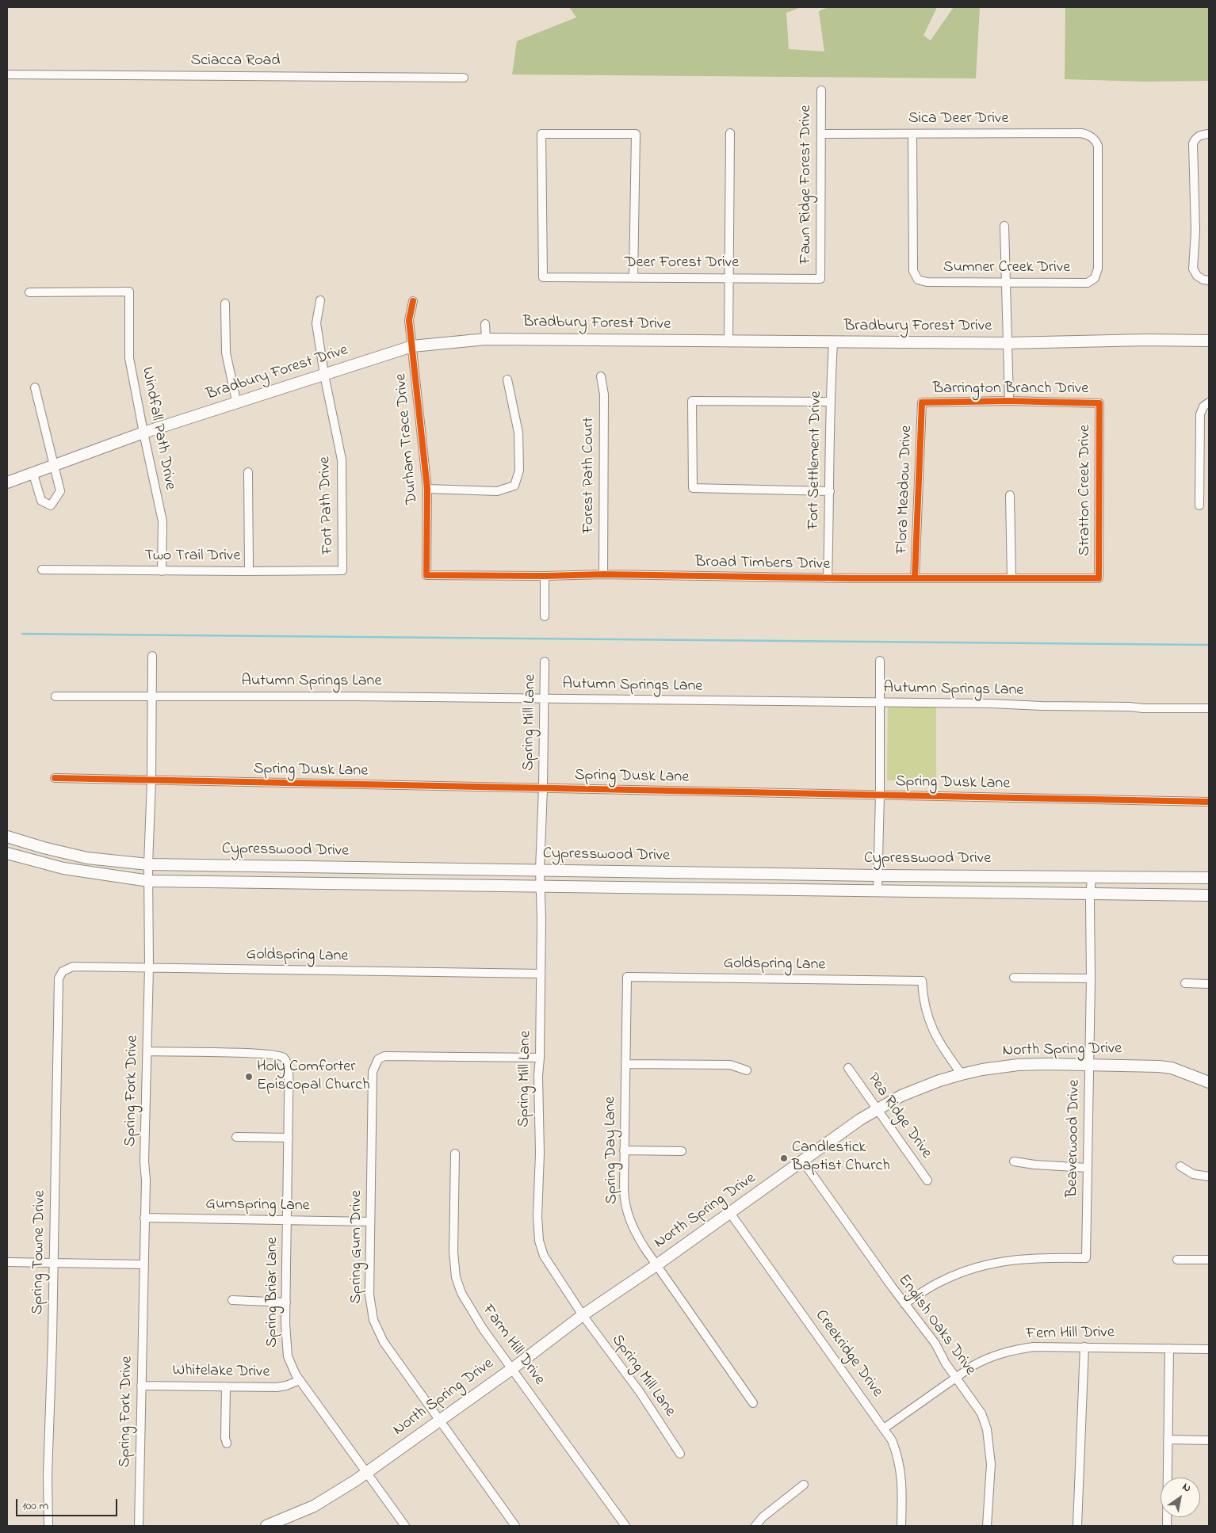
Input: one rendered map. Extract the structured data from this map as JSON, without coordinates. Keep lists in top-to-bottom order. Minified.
{"streets":{"main road":["Bradbury Forest Drive","Cypresswood Drive","North Spring Drive"],"street":["Sciacca Road","Sica Deer Drive","Fawn Ridge Forest Drive","Deer Forest Drive","Sumner Creek Drive","Barrington Branch Drive","Windfall Path Drive","Durham Trace Drive","Fort Settlement Drive","Forest Path Court","Flora Meadow Drive","Stratton Creek Drive","Fort Path Drive","Two Trail Drive","Broad Timbers Drive","Autumn Springs Lane","Spring Mill Lane","Spring Dusk Lane","Goldspring Lane","Spring Fork Drive","Pea Ridge Drive","Beaverwood Drive","Spring Day Lane","Gumspring Lane","Spring Gum Drive","Spring Towne Drive","Spring Briar Lane","English Oaks Drive","Fern Hill Drive","Farm Hill Drive","Creekridge Drive","Whitelake Drive"]},"crossings":[["Sica Deer Drive","Fawn Ridge Forest Drive"],["Sica Deer Drive","Sumner Creek Drive"],["Fawn Ridge Forest Drive","Deer Forest Drive"],["Bradbury Forest Drive","Windfall Path Drive"],["Bradbury Forest Drive","Durham Trace Drive"],["Bradbury Forest Drive","Fort Settlement Drive"],["Bradbury Forest Drive","Fort Path Drive"],["Barrington Branch Drive","Flora Meadow Drive"],["Barrington Branch Drive","Stratton Creek Drive"],["Windfall Path Drive","Two Trail Drive"],["Durham Trace Drive","Broad Timbers Drive"],["Fort Settlement Drive","Broad Timbers Drive"],["Forest Path Court","Broad Timbers Drive"],["Flora Meadow Drive","Broad Timbers Drive"],["Stratton Creek Drive","Broad Timbers Drive"],["Fort Path Drive","Two Trail Drive"],["Autumn Springs Lane","Spring Mill Lane"],["Autumn Springs Lane","Spring Fork Drive"],["Spring Mill Lane","Spring Dusk Lane"],["Spring Mill Lane","Cypresswood Drive"],["Spring Mill Lane","Goldspring Lane"],["Spring Mill Lane","North Spring Drive"],["Spring Mill Lane","Spring Gum Drive"],["Spring Dusk Lane","Spring Fork Drive"],["Cypresswood Drive","Spring Fork Drive"],["Cypresswood Drive","Beaverwood Drive"],["Goldspring Lane","North Spring Drive"],["Goldspring Lane","Spring Fork Drive"],["Goldspring Lane","Spring Day Lane"],["Goldspring Lane","Spring Towne Drive"],["North Spring Drive","Pea Ridge Drive"],["North Spring Drive","Beaverwood Drive"],["North Spring Drive","Spring Day Lane"],["North Spring Drive","Spring Gum Drive"],["North Spring Drive","Spring Briar Lane"],["North Spring Drive","English Oaks Drive"],["North Spring Drive","Farm Hill Drive"],["North Spring Drive","Creekridge Drive"],["Spring Fork Drive","Gumspring Lane"],["Spring Fork Drive","Spring Briar Lane"],["Spring Fork Drive","Whitelake Drive"],["Beaverwood Drive","English Oaks Drive"],["Gumspring Lane","Spring Gum Drive"],["Gumspring Lane","Spring Briar Lane"],["Spring Briar Lane","Whitelake Drive"],["English Oaks Drive","Fern Hill Drive"],["Fern Hill Drive","Creekridge Drive"]],"places":["Holy Comforter Episcopal Church","Candlestick Baptist Church"],"scale_bar":"100 m","north":"top right"}
